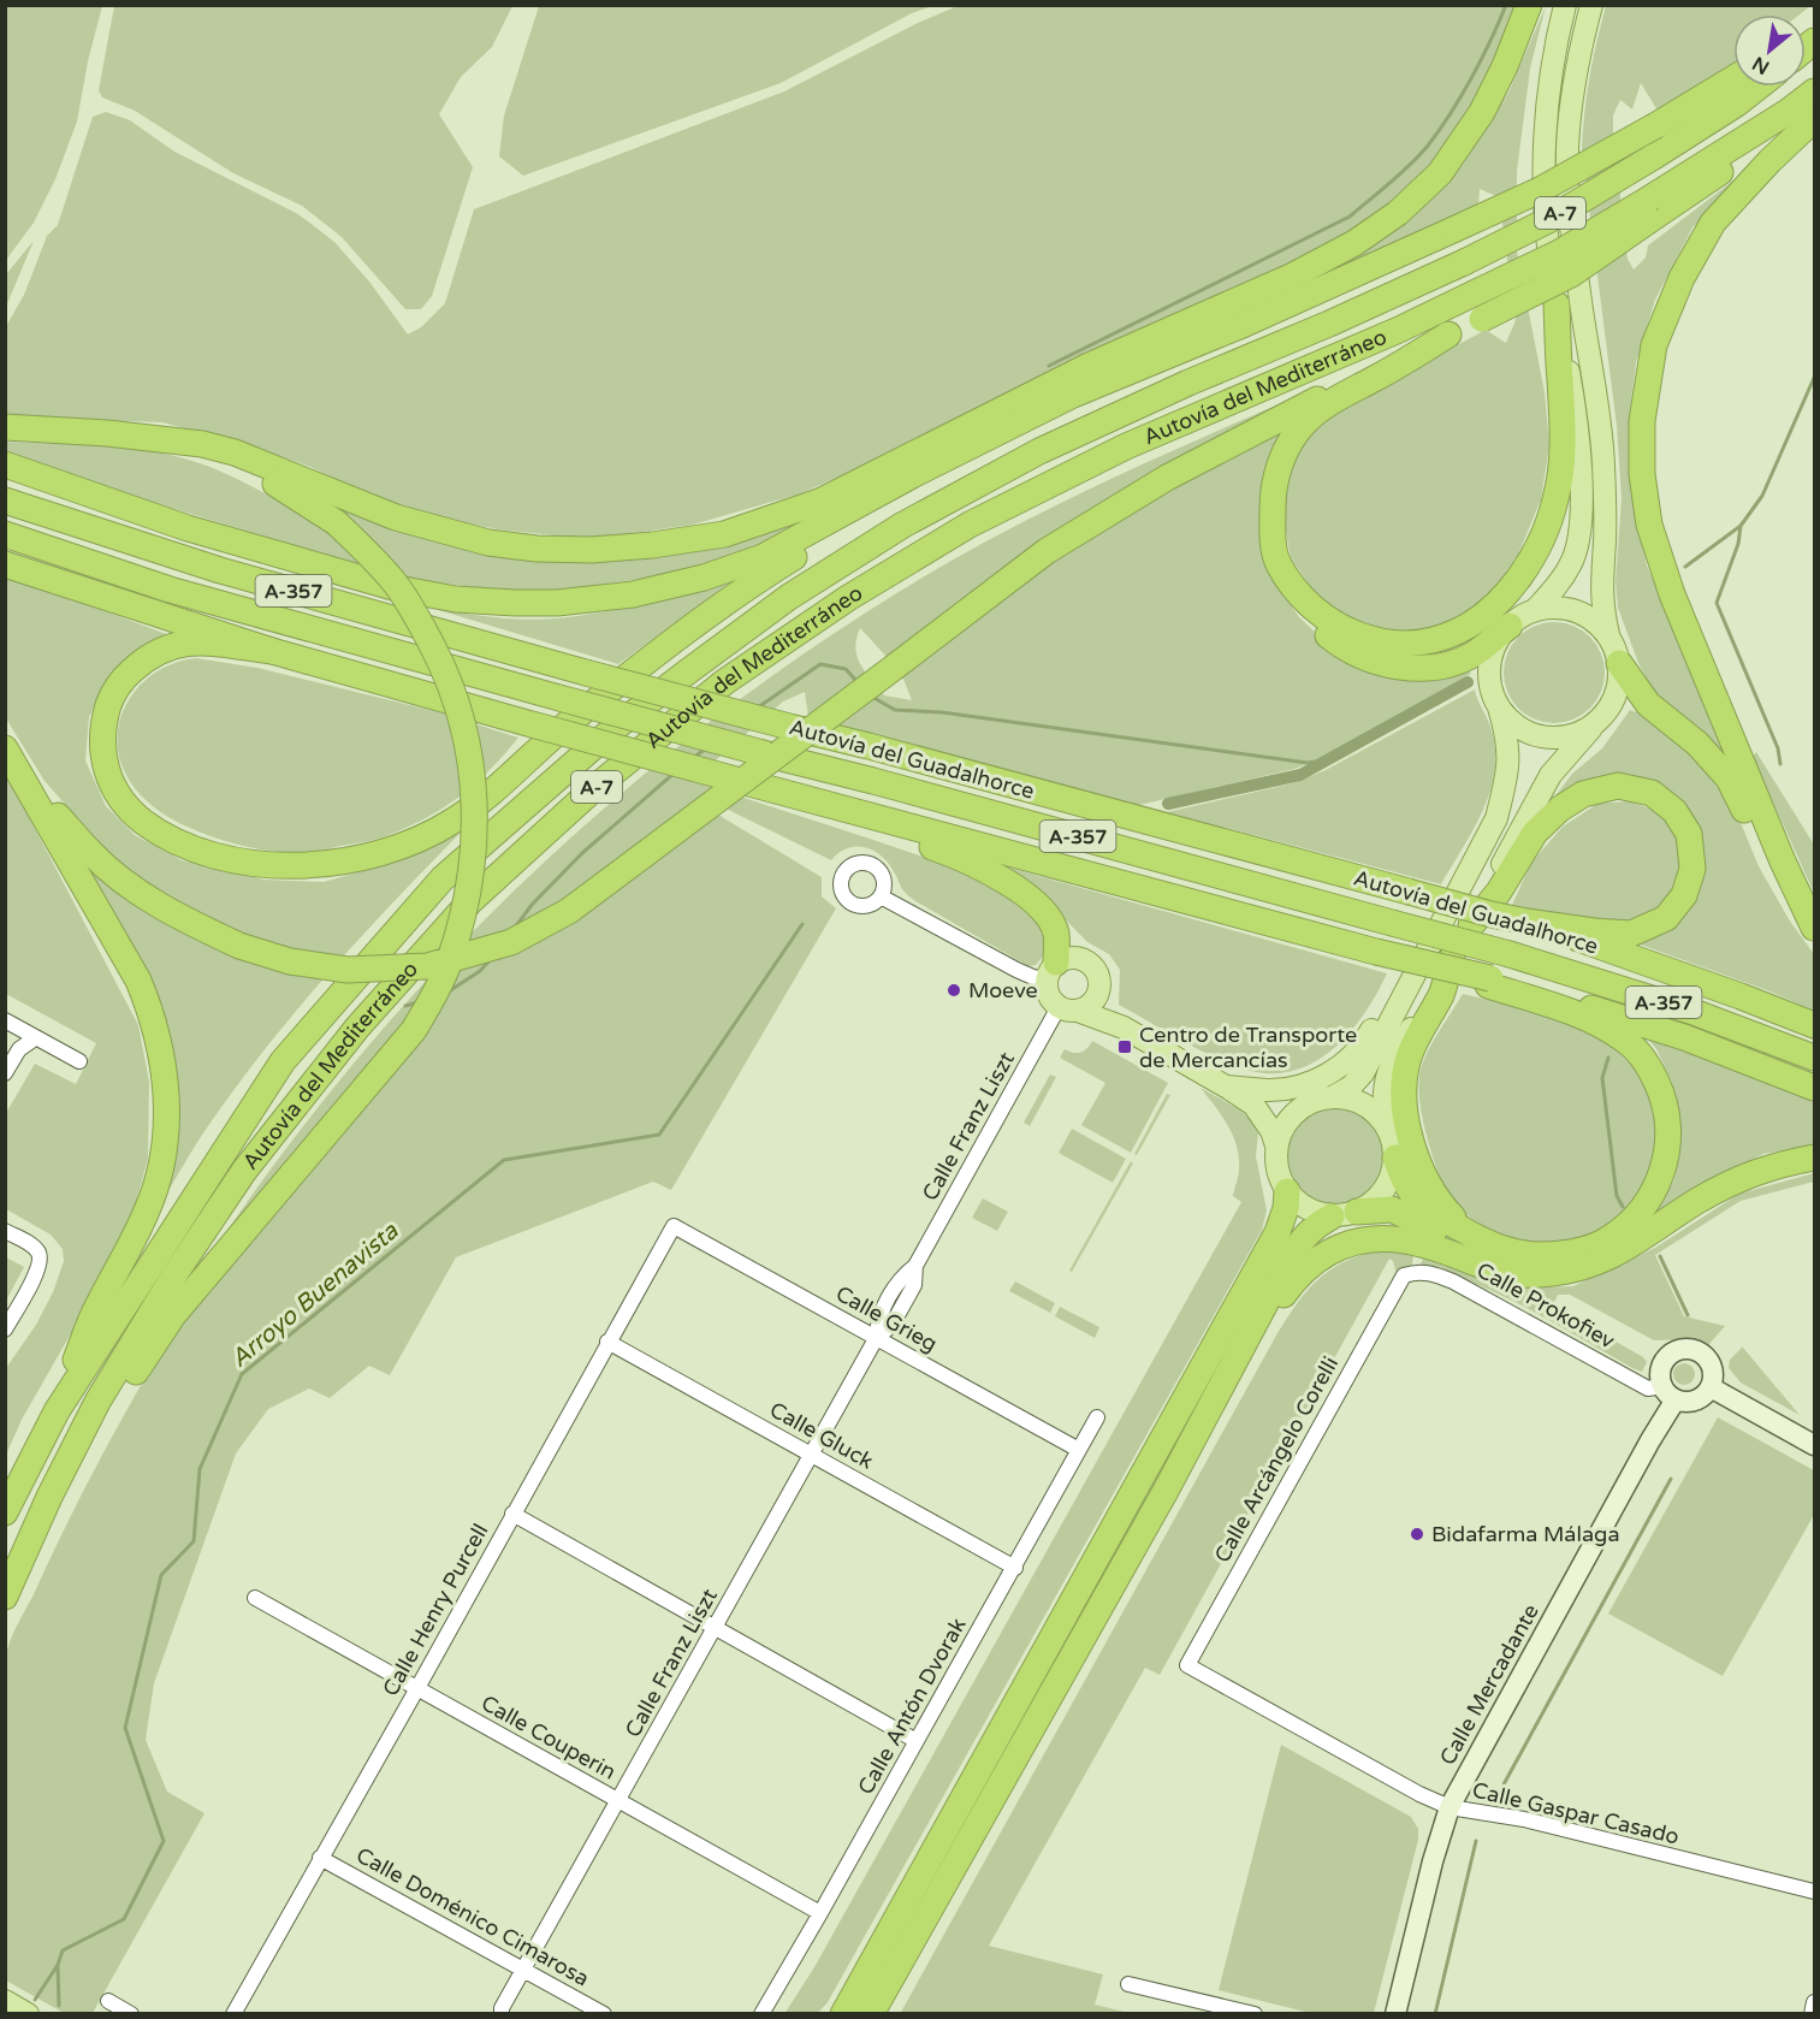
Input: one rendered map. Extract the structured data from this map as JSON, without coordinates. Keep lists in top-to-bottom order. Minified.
{"streets":{"highway":["A-7","Autovía del Mediterráneo","A-357","Autovía del Guadalhorce"],"street":["Calle Franz Liszt","Calle Prokofiev","Calle Grieg","Calle Gluck","Calle Arcángelo Corelli","Calle Henry Purcell","Calle Mercadante","Calle Antón Dvorak","Calle Couperin","Calle Gaspar Casado","Calle Doménico Cimarosa"]},"crossings":[["Calle Franz Liszt","Calle Grieg"],["Calle Franz Liszt","Calle Gluck"],["Calle Franz Liszt","Calle Couperin"],["Calle Franz Liszt","Calle Doménico Cimarosa"],["Calle Prokofiev","Calle Arcángelo Corelli"],["Calle Prokofiev","Calle Mercadante"],["Calle Grieg","Calle Henry Purcell"],["Calle Grieg","Calle Antón Dvorak"],["Calle Gluck","Calle Henry Purcell"],["Calle Gluck","Calle Antón Dvorak"],["Calle Arcángelo Corelli","Calle Gaspar Casado"],["Calle Henry Purcell","Calle Couperin"],["Calle Henry Purcell","Calle Doménico Cimarosa"],["Calle Mercadante","Calle Gaspar Casado"],["Calle Antón Dvorak","Calle Couperin"]],"water":["Arroyo Buenavista"],"places":{"other":["Moeve","Bidafarma Málaga"],"transit":["Centro de Transporte de Mercancías"]},"north":"bottom left"}
